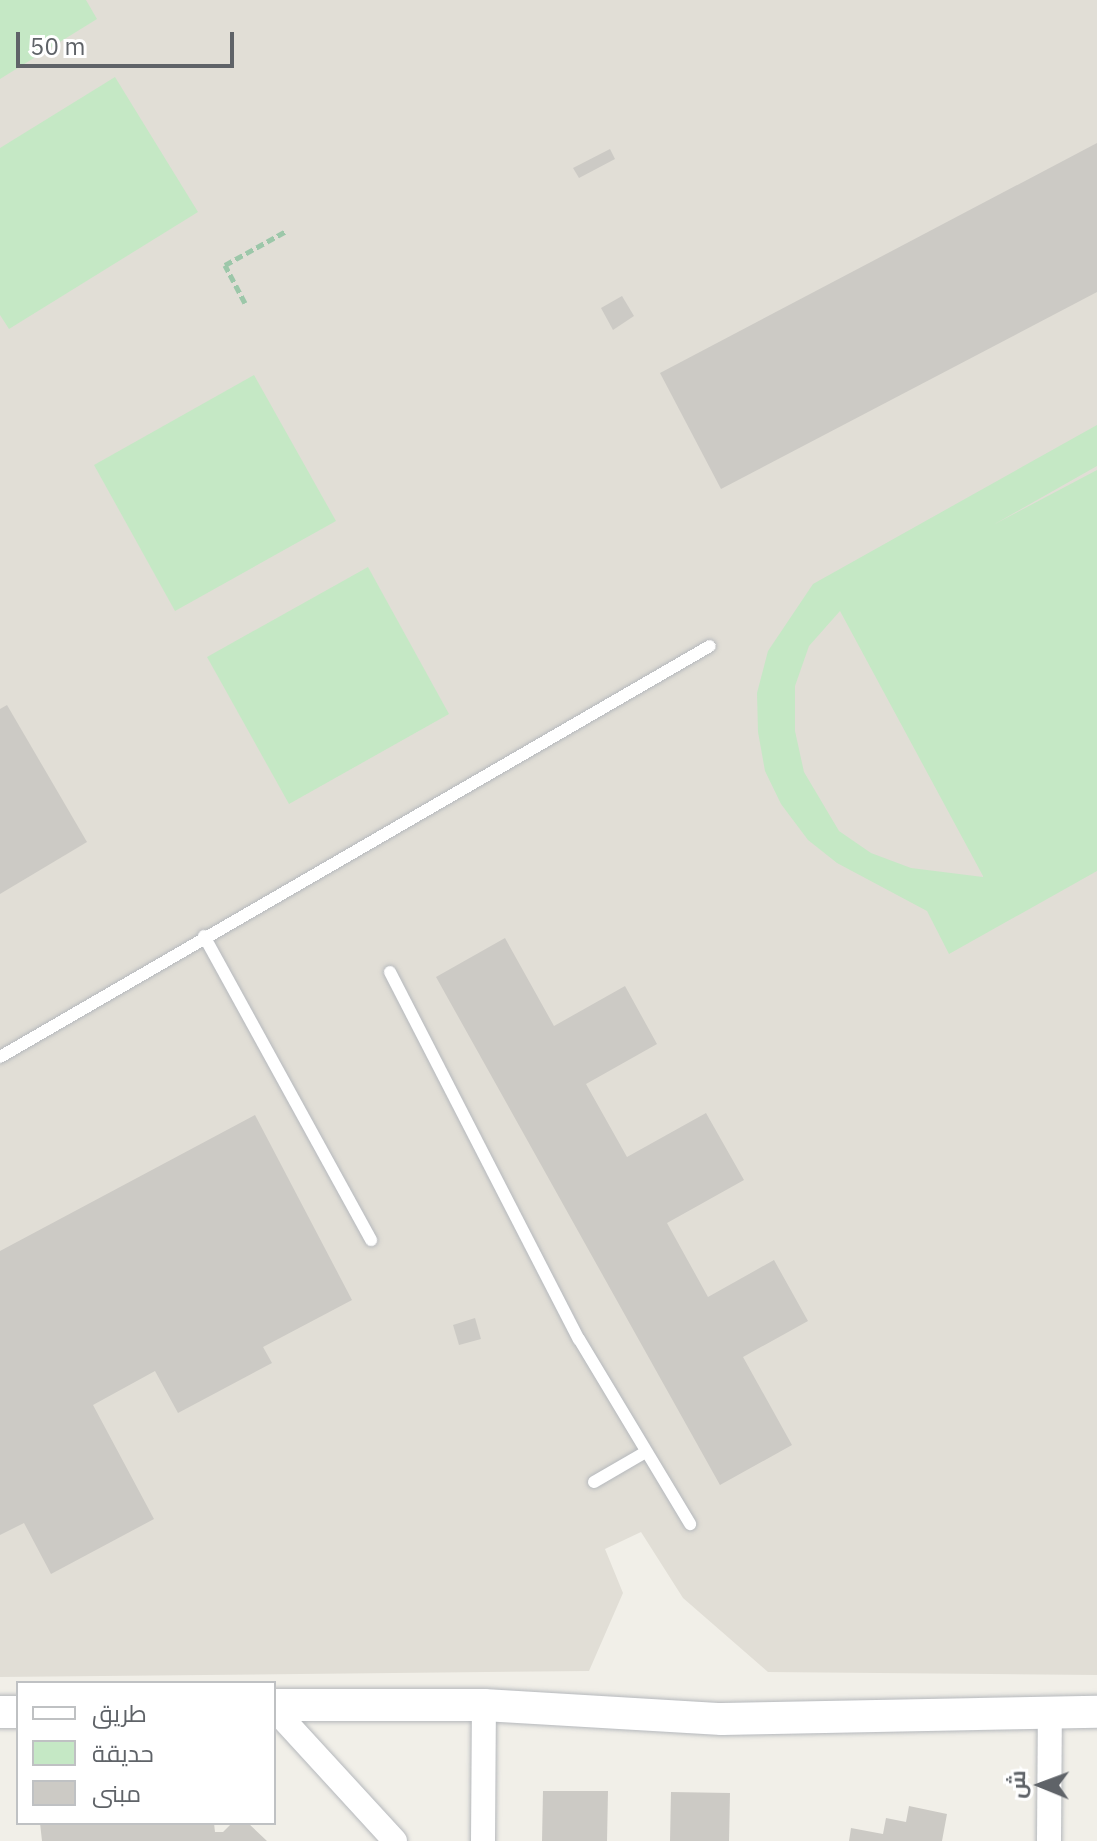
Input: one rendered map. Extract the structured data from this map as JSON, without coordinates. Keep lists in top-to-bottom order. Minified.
{"legend":["طريق","حديقة","مبنى"],"scale_bar":"50 m","north":"left"}
